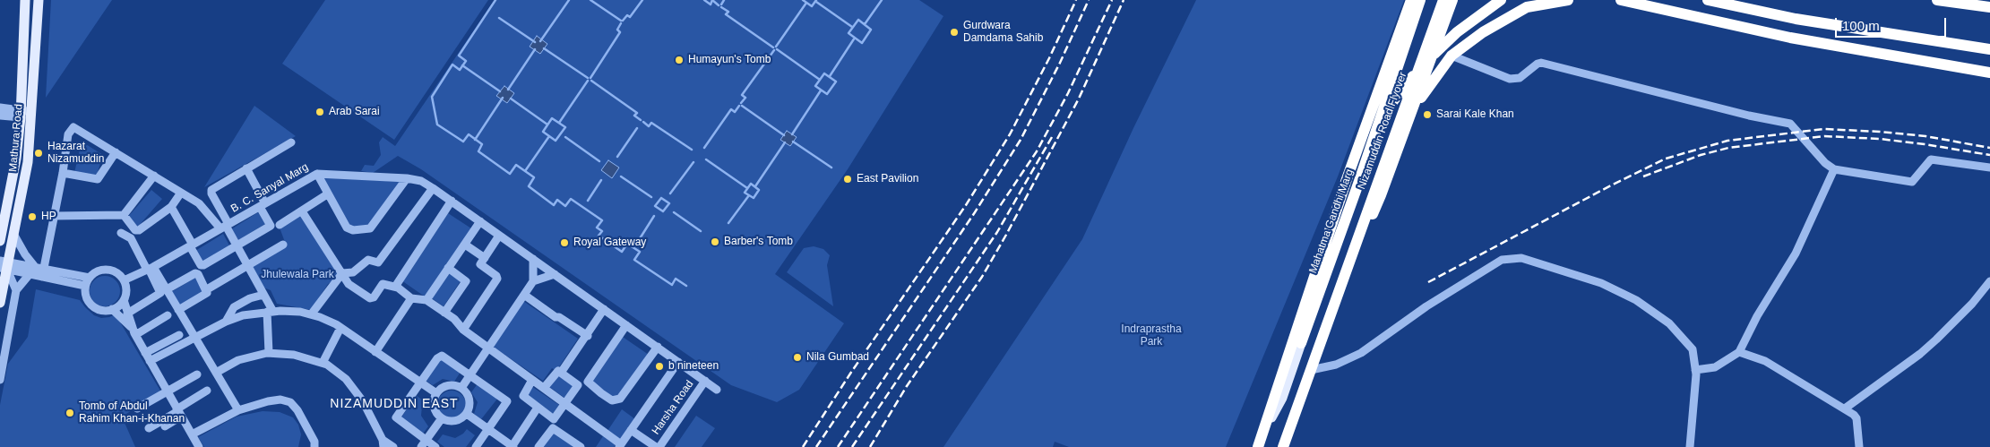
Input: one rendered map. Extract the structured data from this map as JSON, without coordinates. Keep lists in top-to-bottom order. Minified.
{"streets":{"highway":["Nizamuddin Road Flyover","Mahatma Gandhi Marg"],"main road":["Mathura Road"],"street":["B. C. Sanyal Marg","Harsha Road"]},"crossings":[["Nizamuddin Road Flyover","Mahatma Gandhi Marg"],["B. C. Sanyal Marg","Harsha Road"]],"districts":["NIZAMUDDIN EAST"],"parks":["Jhulewala Park","Indraprastha Park"],"places":["Gurdwara Damdama Sahib","Humayun's Tomb","Arab Sarai","Sarai Kale Khan","Hazarat Nizamuddin","East Pavilion","HP","Barber's Tomb","Royal Gateway","Nila Gumbad","b nineteen","Tomb of Abdul Rahim Khan-i-Khanan"],"scale_bar":"100 m"}
